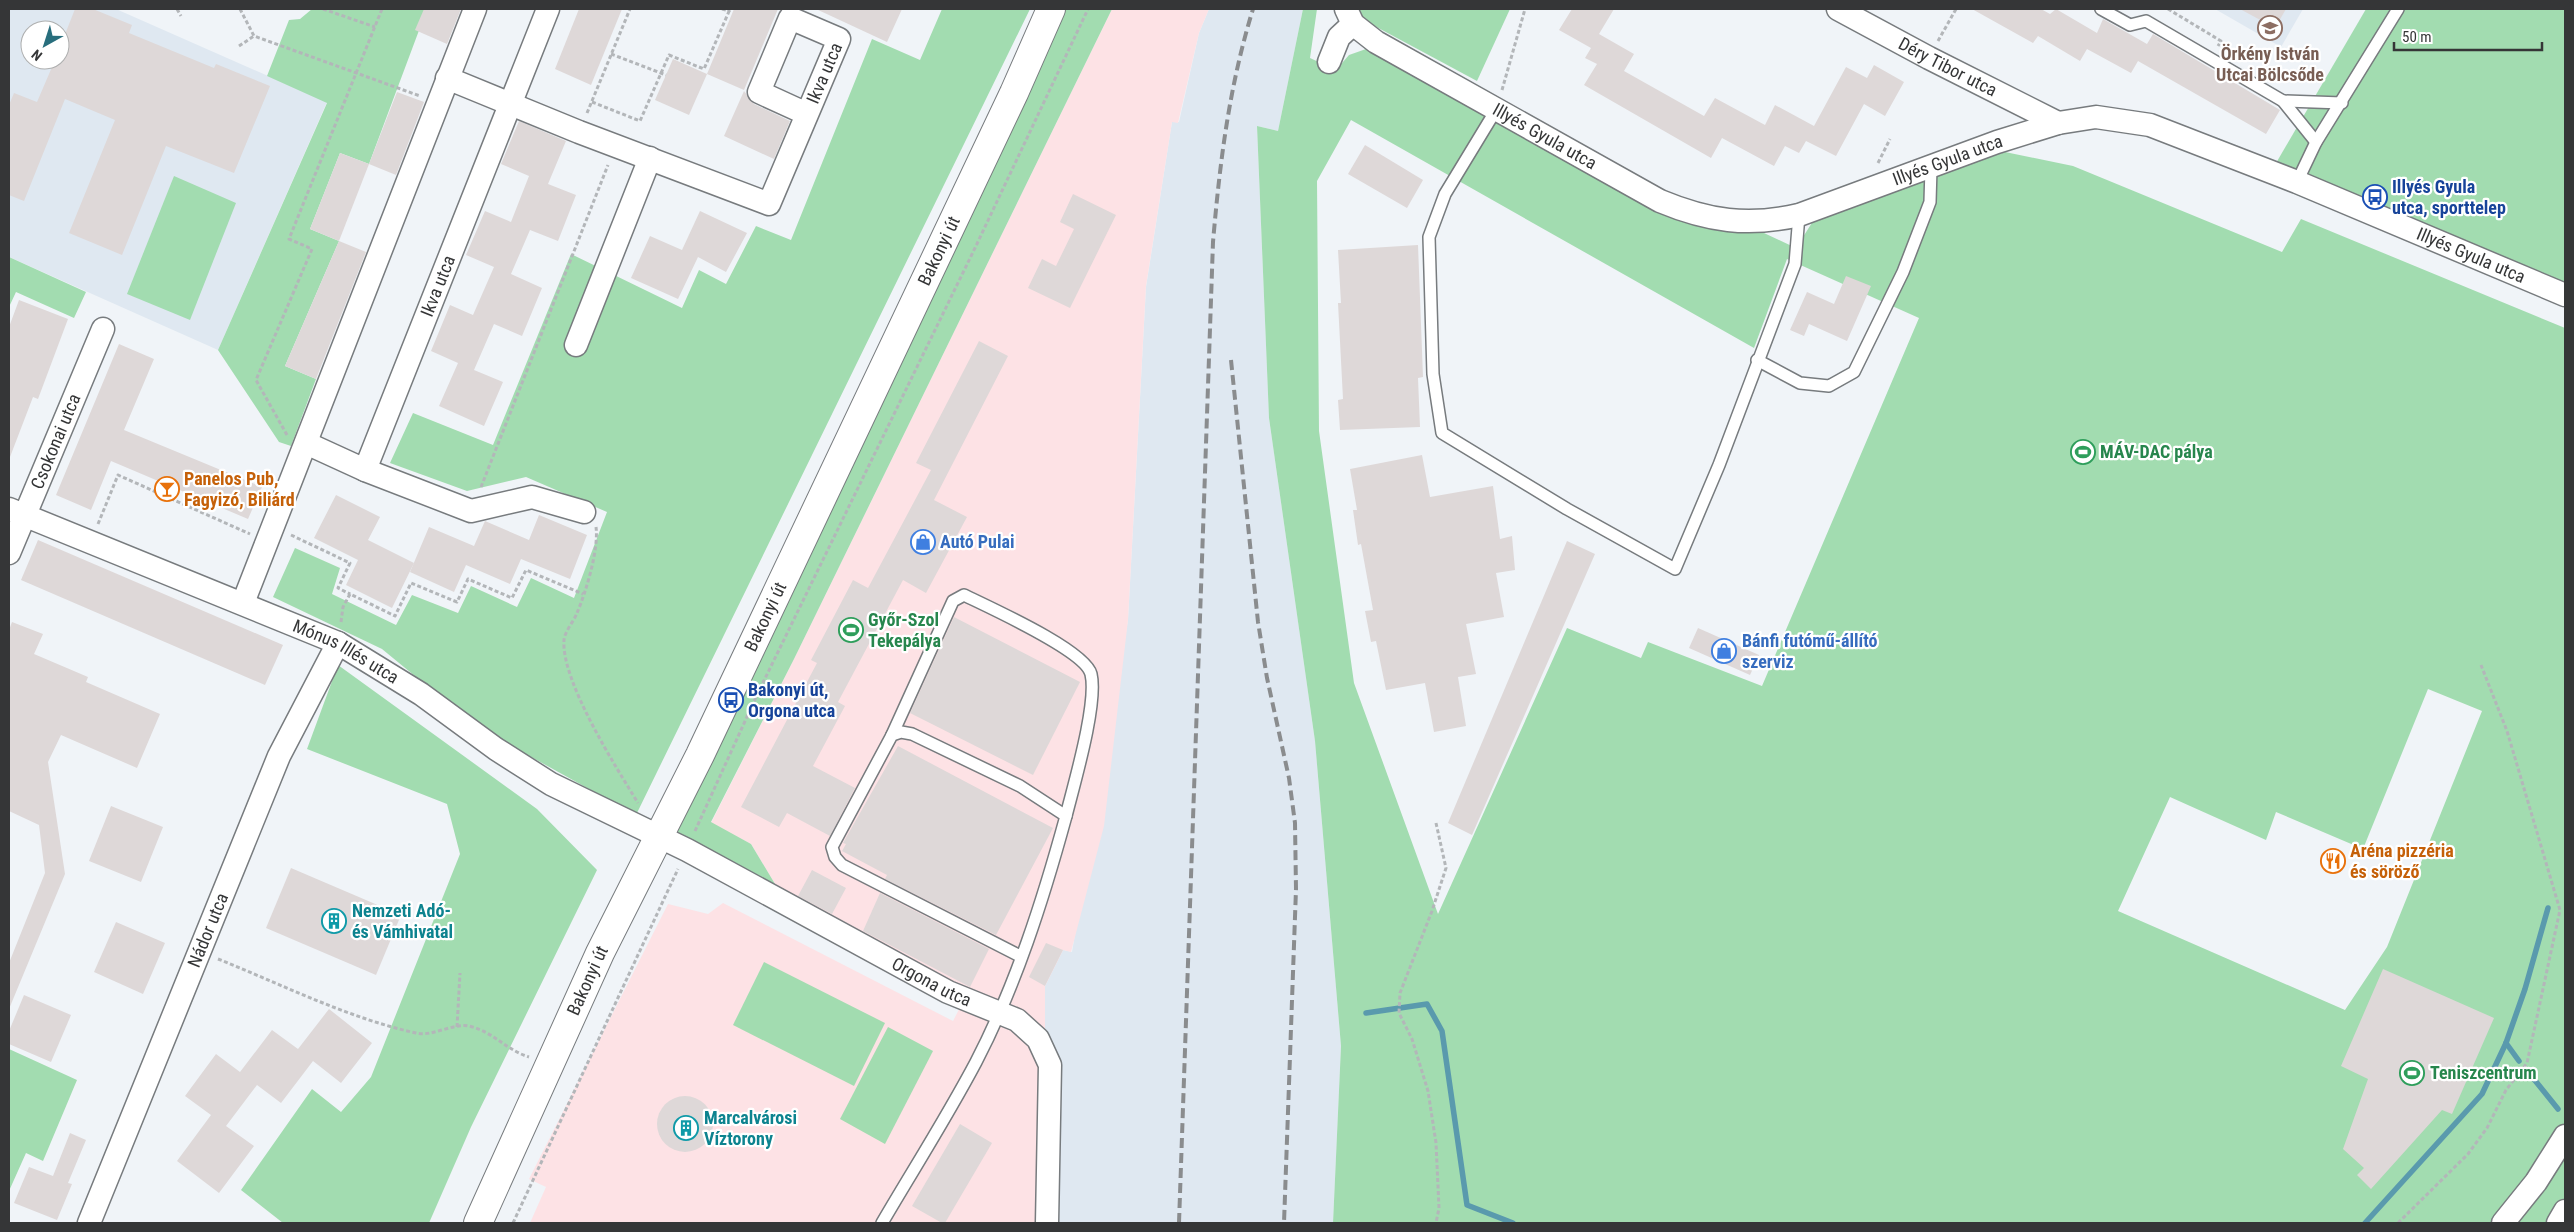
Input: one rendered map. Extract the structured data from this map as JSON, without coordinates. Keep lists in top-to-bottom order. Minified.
{"streets":{"main road":["Bakonyi út"],"street":["Déry Tibor utca","Ikva utca","Illyés Gyula utca","Csokonai utca","Mónus Illés utca","Nádor utca","Orgona utca"]},"crossings":[["Déry Tibor utca","Illyés Gyula utca"],["Bakonyi út","Mónus Illés utca"],["Bakonyi út","Orgona utca"],["Csokonai utca","Mónus Illés utca"],["Mónus Illés utca","Nádor utca"],["Mónus Illés utca","Orgona utca"]],"places":{"school or university":["Örkény István Utcai Bölcsőde"],"bus stop":["Illyés Gyula utca, sporttelep","Bakonyi út, Orgona utca"],"sports":["MÁV-DAC pálya","Győr-Szol Tekepálya","Teniszcentrum"],"bar":["Panelos Pub, Fagyizó, Biliárd"],"shop":["Autó Pulai","Bánfi futómű-állító szerviz"],"restaurant":["Aréna pizzéria és söröző"],"building":["Nemzeti Adó- és Vámhivatal","Marcalvárosi Víztorony"]},"scale_bar":"50 m","north":"bottom left"}
